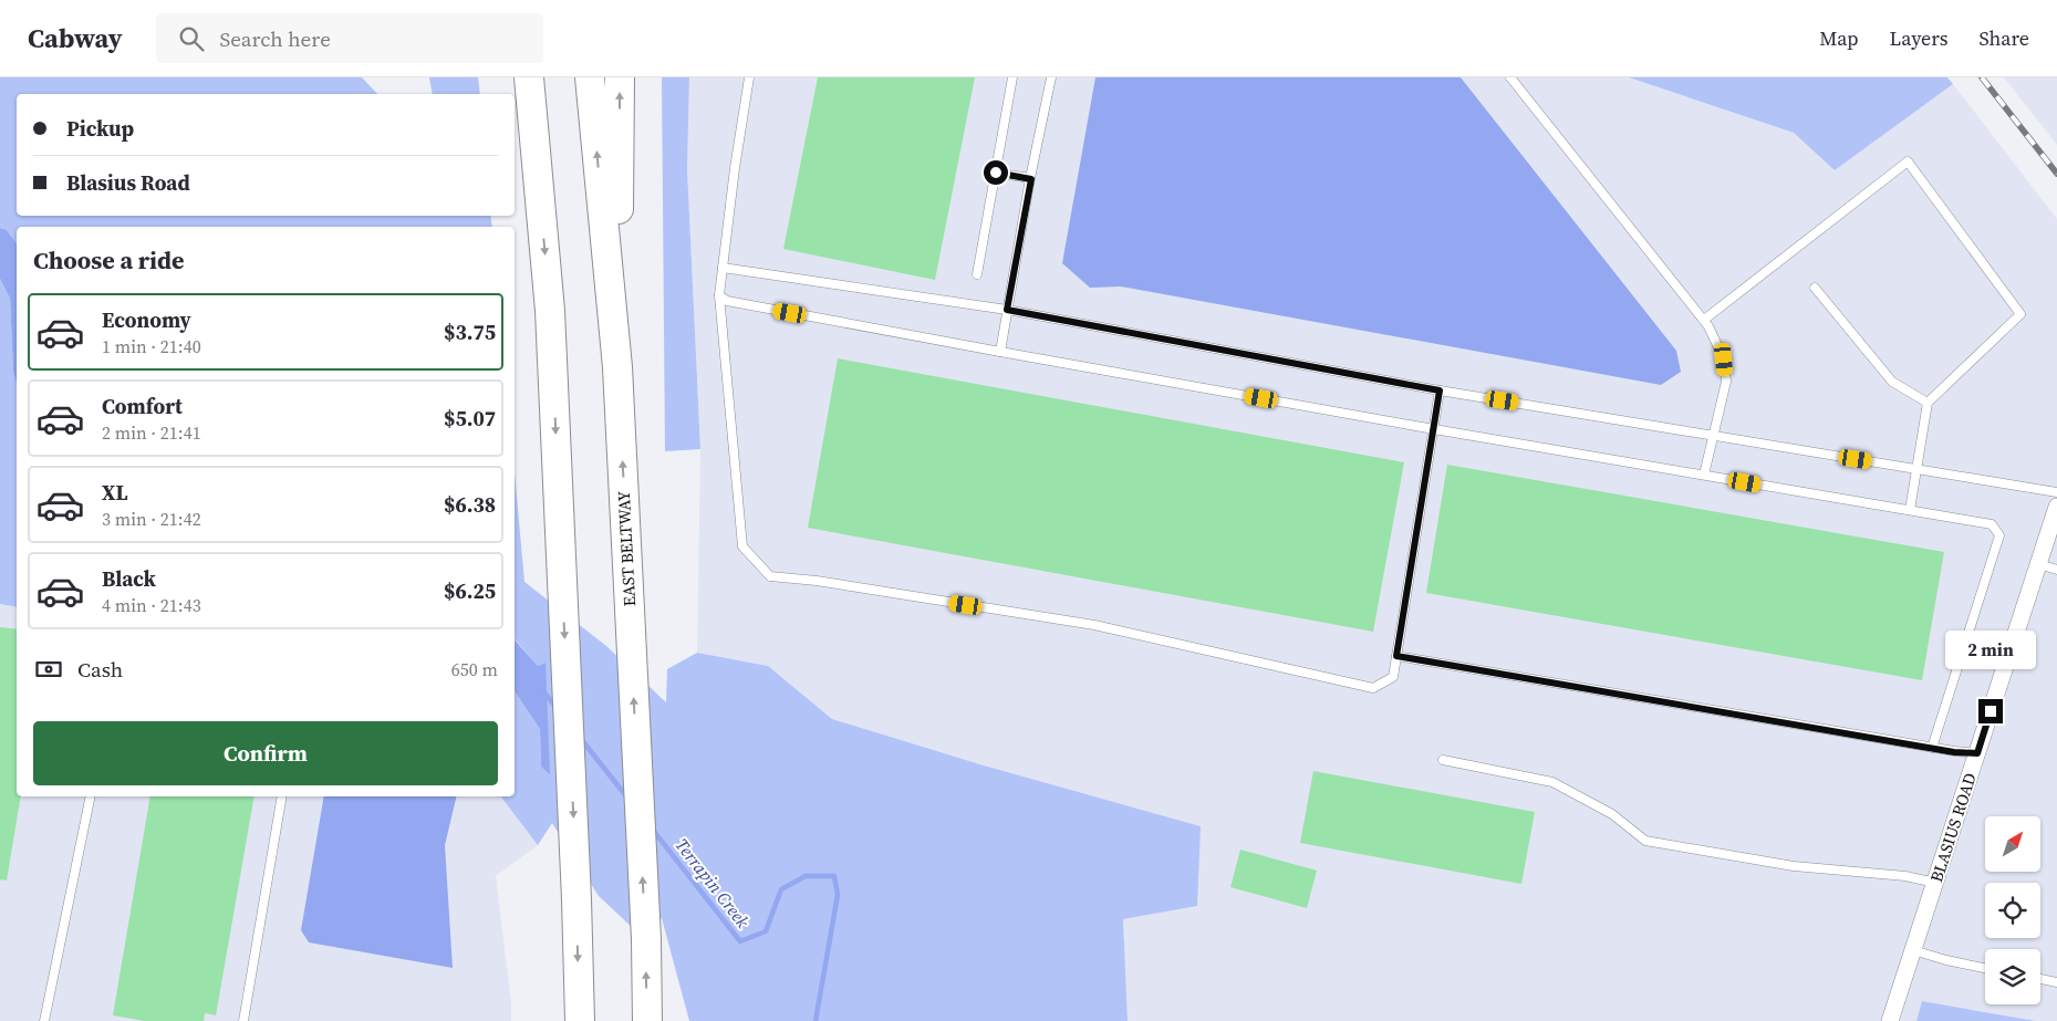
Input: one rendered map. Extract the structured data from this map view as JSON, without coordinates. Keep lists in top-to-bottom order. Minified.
{"streets":{"highway":["EAST BELTWAY"],"street":["BLASIUS ROAD"]},"water":["Terrapin Creek"],"north":"top right","page":{"header":"Cabway","search":"Search here","nav":["Map","Layers","Share"],"banner":["Pickup","Blasius Road"],"heading":"Choose a ride","list":[{"name":"Economy","note":"1 min · 21:40","value":"$3.75"},{"name":"Comfort","note":"2 min · 21:41","value":"$5.07"},{"name":"XL","note":"3 min · 21:42","value":"$6.38"},{"name":"Black","note":"4 min · 21:43","value":"$6.25"}],"bubble":"2 min","pay":["Cash","650 m"],"buttons":"Confirm"}}
